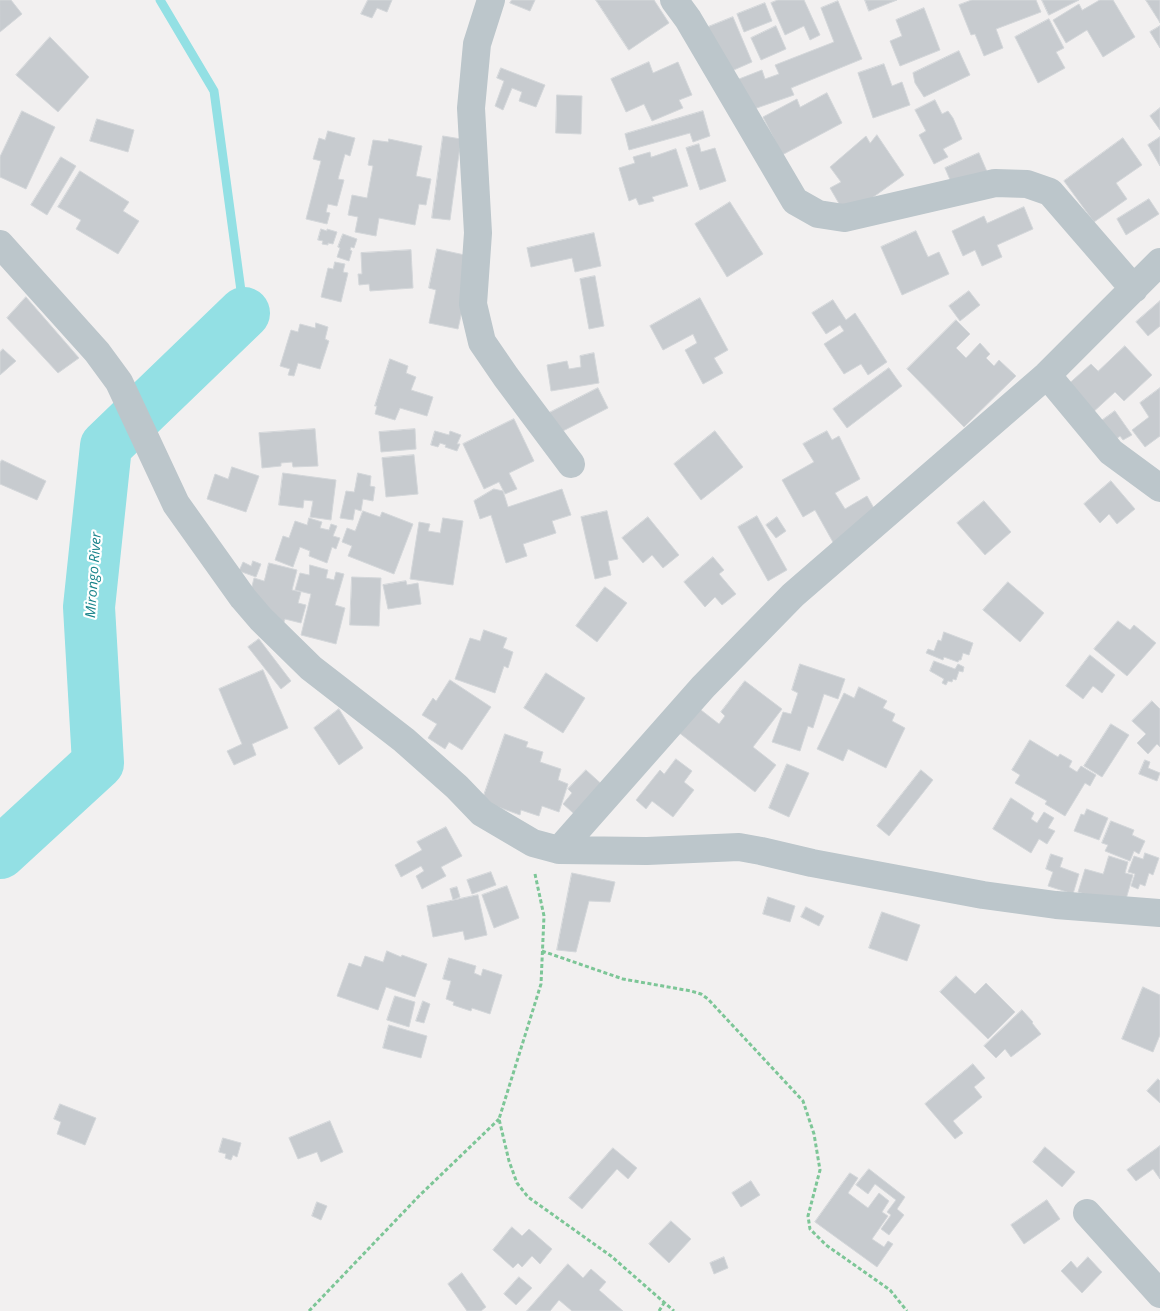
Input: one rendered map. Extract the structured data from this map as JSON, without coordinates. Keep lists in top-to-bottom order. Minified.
{"water":["Mirongo River"]}
